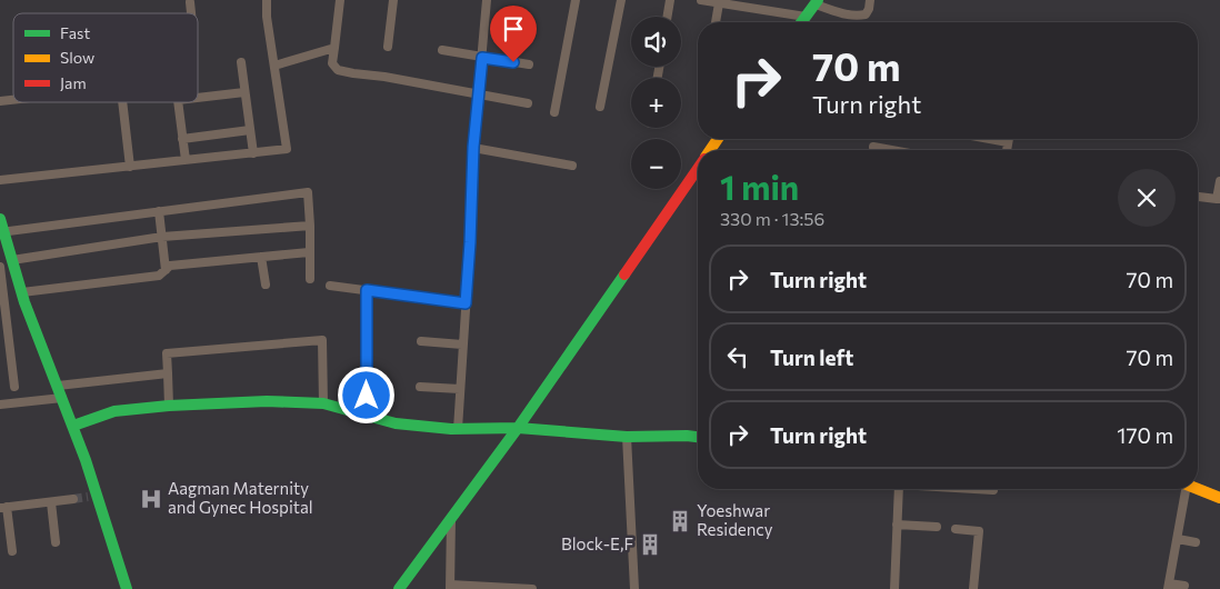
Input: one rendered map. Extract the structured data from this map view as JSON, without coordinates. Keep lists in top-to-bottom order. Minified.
{"places":{"hospital":["Aagman Maternity and Gynec Hospital"],"building":["Yoeshwar Residency","Block-E,F"]},"legend":["Fast","Slow","Jam"],"page":{"map_buttons":["+","−"],"turn":["70 m","Turn right"],"heading":["1 min","330 m · 13:56"],"list":[{"name":"Turn right","value":"70 m"},{"name":"Turn left","value":"70 m"},{"name":"Turn right","value":"170 m"}]}}
